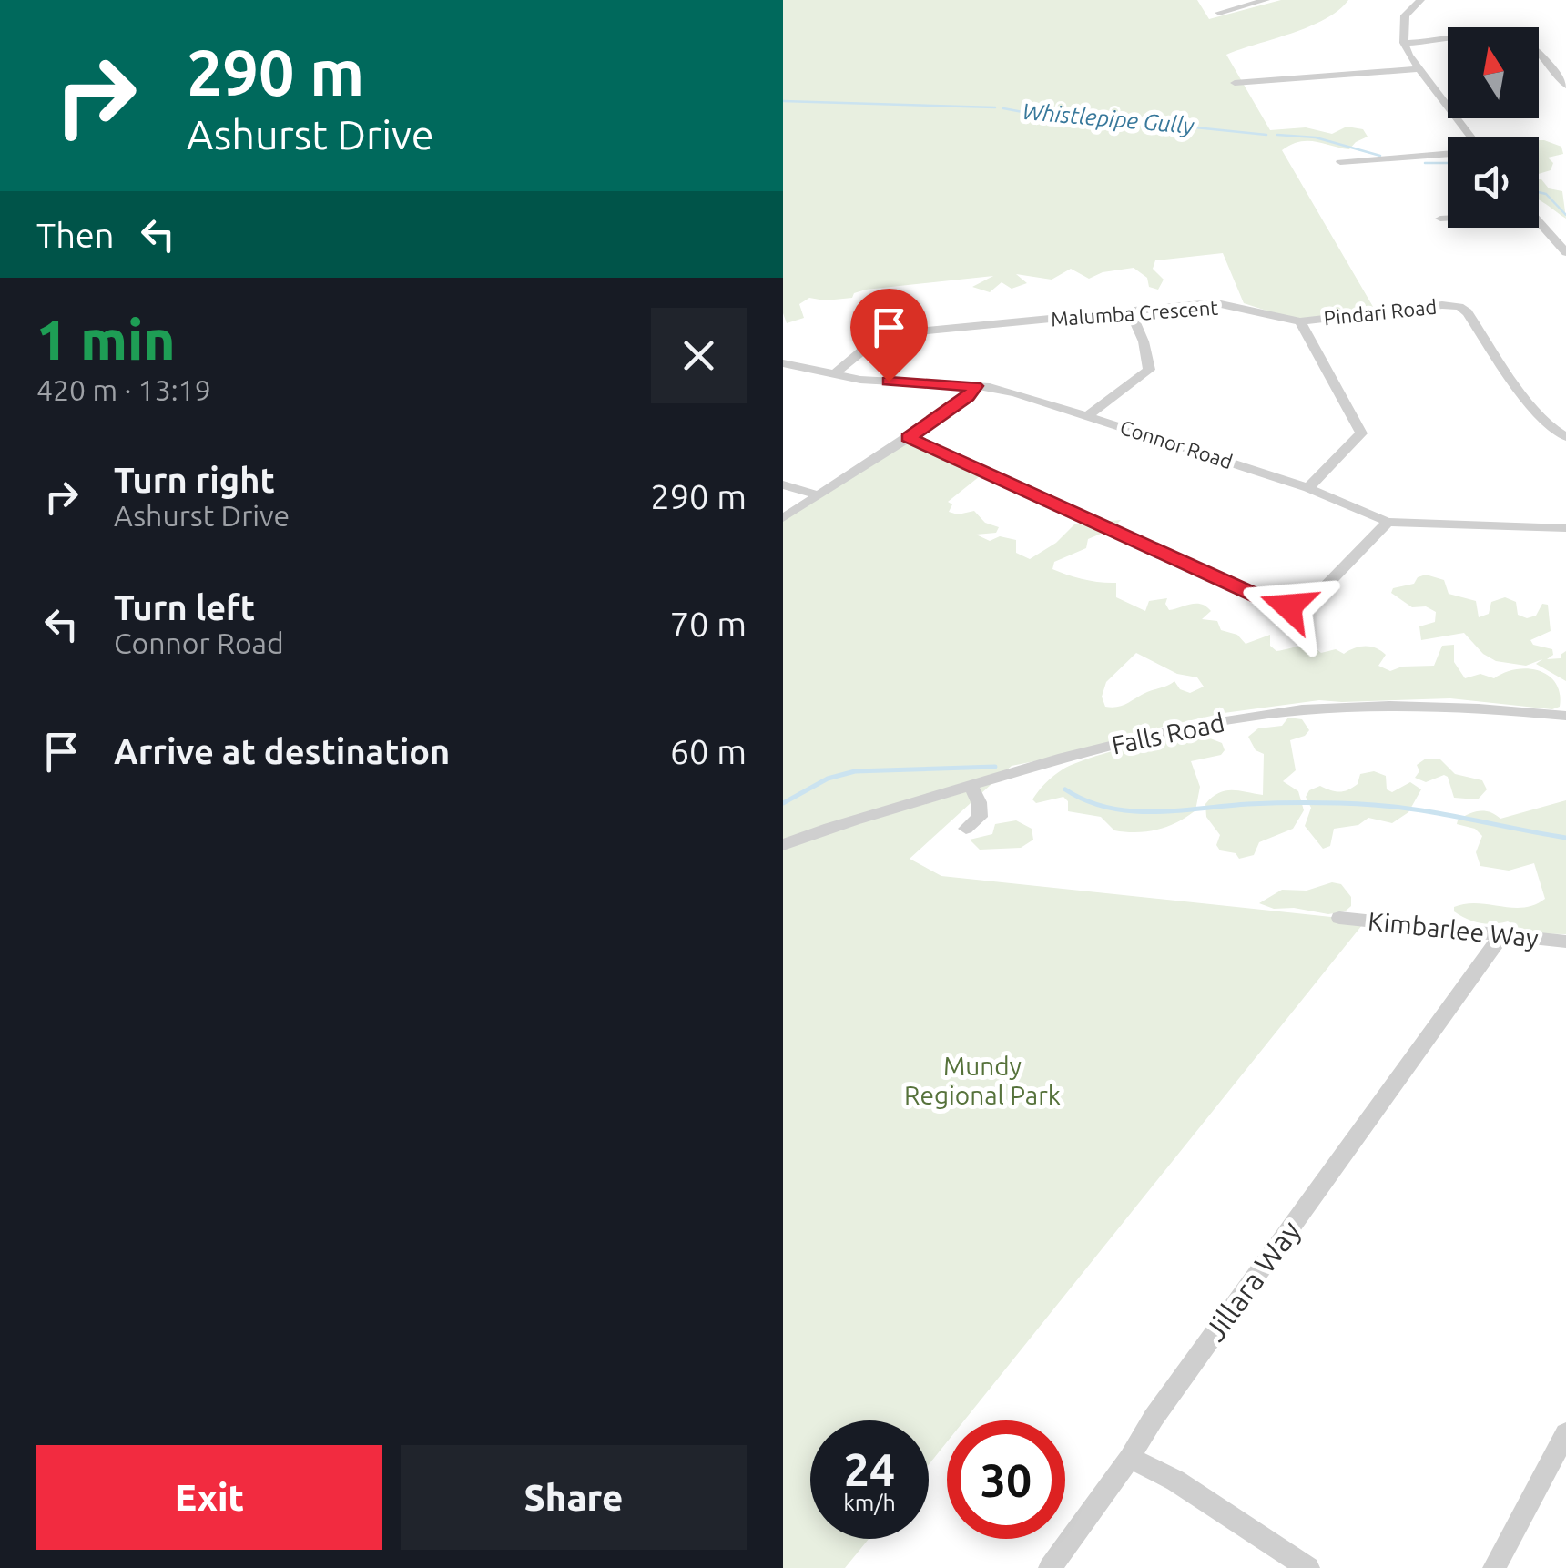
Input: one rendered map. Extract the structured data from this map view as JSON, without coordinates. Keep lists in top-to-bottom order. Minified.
{"streets":{"street":["Pindari Road","Malumba Crescent","Connor Road","Falls Road","Kimbarlee Way","Jillara Way"]},"crossings":[["Pindari Road","Malumba Crescent"],["Malumba Crescent","Connor Road"],["Kimbarlee Way","Jillara Way"]],"water":["Whistlepipe Gully"],"parks":["Mundy Regional Park"],"north":"top","page":{"turn":["290 m","Ashurst Drive"],"then":"Then","heading":["1 min","420 m · 13:19"],"list":[{"name":"Turn right","note":"Ashurst Drive","value":"290 m"},{"name":"Turn left","note":"Connor Road","value":"70 m"},{"name":"Arrive at destination","value":"60 m"}],"speed":"24 km/h","limit":"30","buttons":["Exit","Share"]}}
